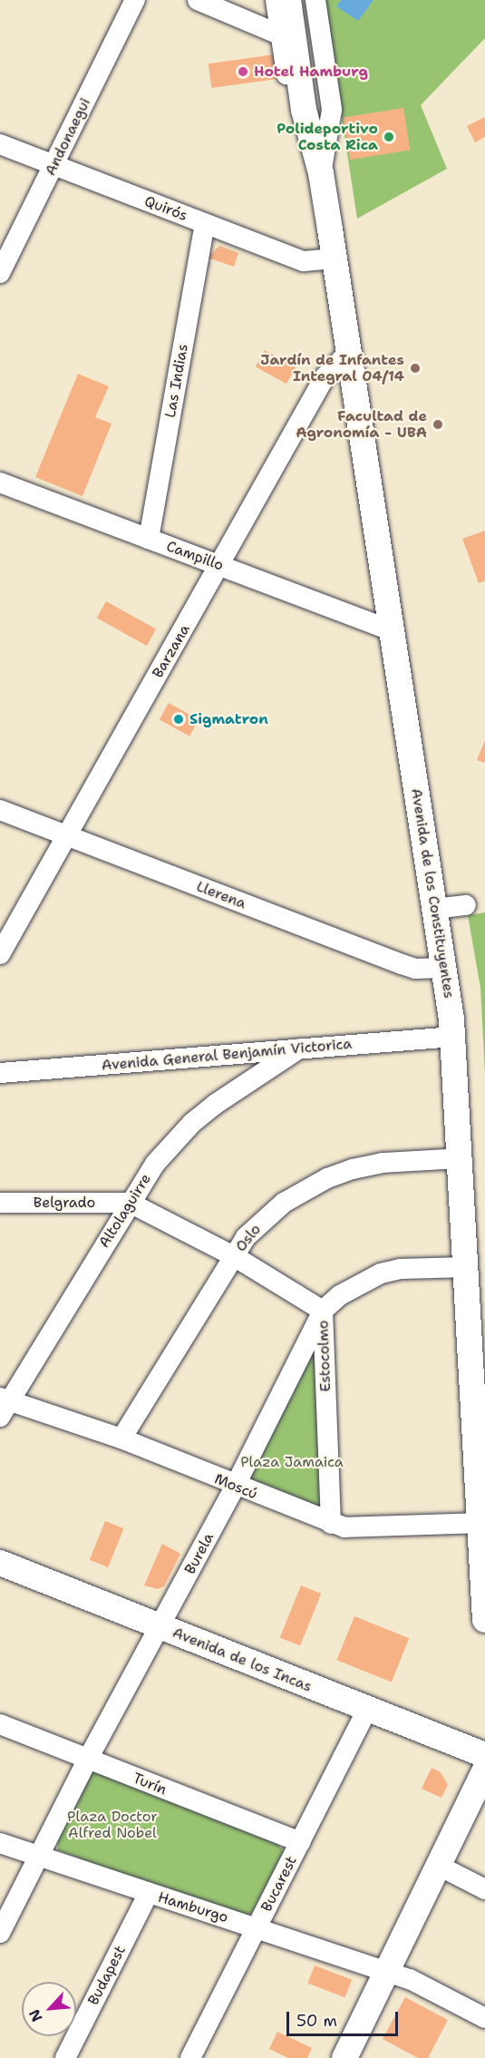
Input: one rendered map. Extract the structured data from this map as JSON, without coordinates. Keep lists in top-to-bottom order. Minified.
{"streets":{"main road":["Avenida de los Constituyentes","Avenida de los Incas"],"street":["Andonaegui","Quirós","Las Indias","Campillo","Barzana","Llerena","Avenida General Benjamín Victorica","Belgrado","Altolaguirre","Oslo","Estocolmo","Moscú","Burela","Turín","Bucarest","Hamburgo","Budapest"]},"crossings":[["Andonaegui","Quirós"],["Quirós","Las Indias"],["Quirós","Avenida de los Constituyentes"],["Las Indias","Campillo"],["Campillo","Barzana"],["Campillo","Avenida de los Constituyentes"],["Barzana","Avenida de los Constituyentes"],["Barzana","Llerena"],["Avenida de los Constituyentes","Llerena"],["Avenida de los Constituyentes","Avenida General Benjamín Victorica"],["Avenida de los Constituyentes","Oslo"],["Avenida de los Constituyentes","Moscú"],["Avenida de los Constituyentes","Burela"],["Avenida General Benjamín Victorica","Altolaguirre"],["Belgrado","Altolaguirre"],["Belgrado","Estocolmo"],["Altolaguirre","Estocolmo"],["Altolaguirre","Moscú"],["Oslo","Estocolmo"],["Oslo","Moscú"],["Estocolmo","Moscú"],["Estocolmo","Burela"],["Moscú","Burela"],["Burela","Avenida de los Incas"],["Burela","Turín"],["Burela","Hamburgo"],["Avenida de los Incas","Bucarest"],["Turín","Bucarest"],["Bucarest","Hamburgo"],["Hamburgo","Budapest"]],"parks":["Plaza Jamaica","Plaza Doctor Alfred Nobel"],"places":["Hotel Hamburg","Polideportivo Costa Rica","Jardín de Infantes Integral 04/14","Facultad de Agronomía - UBA","Sigmatron"],"scale_bar":"50 m","north":"bottom left"}
